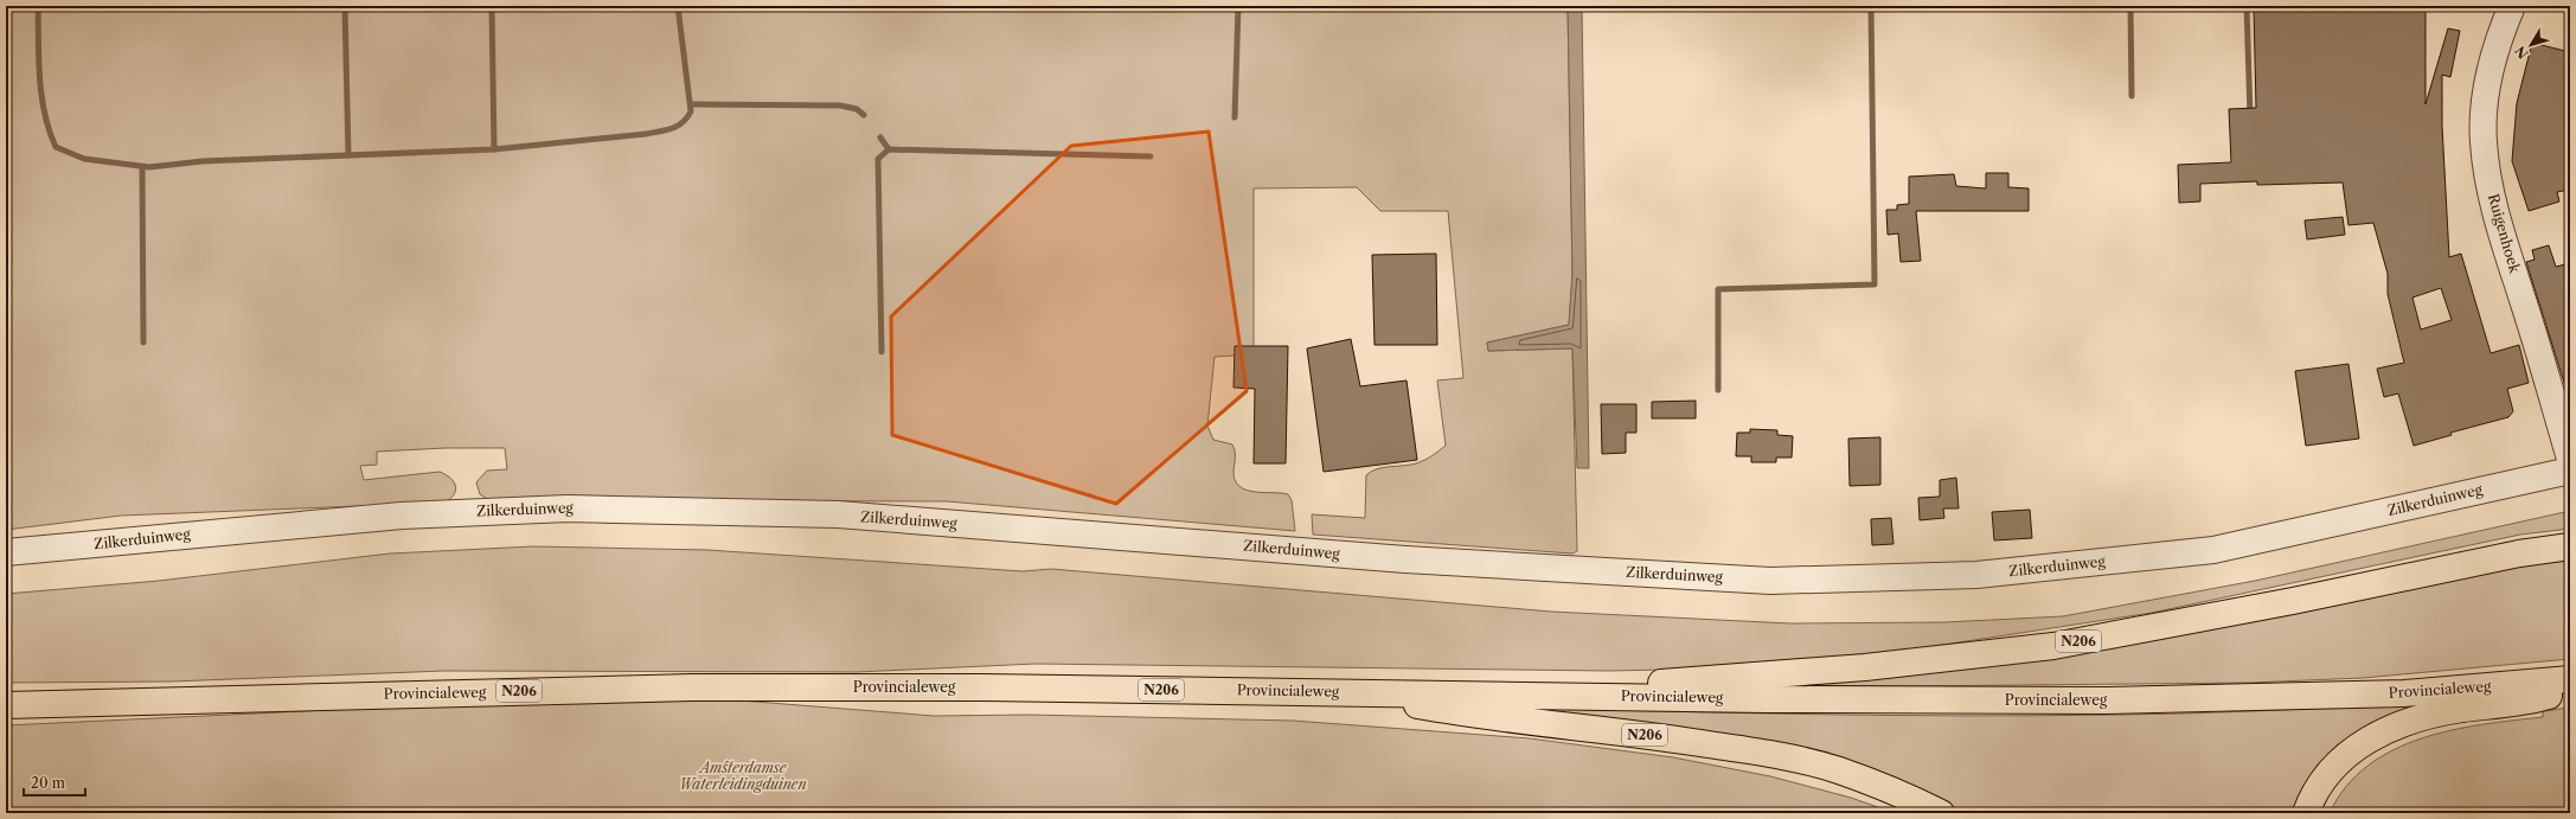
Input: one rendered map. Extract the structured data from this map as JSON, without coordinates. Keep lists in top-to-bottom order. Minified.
{"streets":{"main road":["N206","Provincialeweg"],"street":["Ruigenhoek","Zilkerduinweg"]},"crossings":[["Ruigenhoek","Zilkerduinweg"],["N206","Provincialeweg"]],"parks":["Amsterdamse Waterleidingduinen"],"scale_bar":"20 m","north":"bottom left"}
